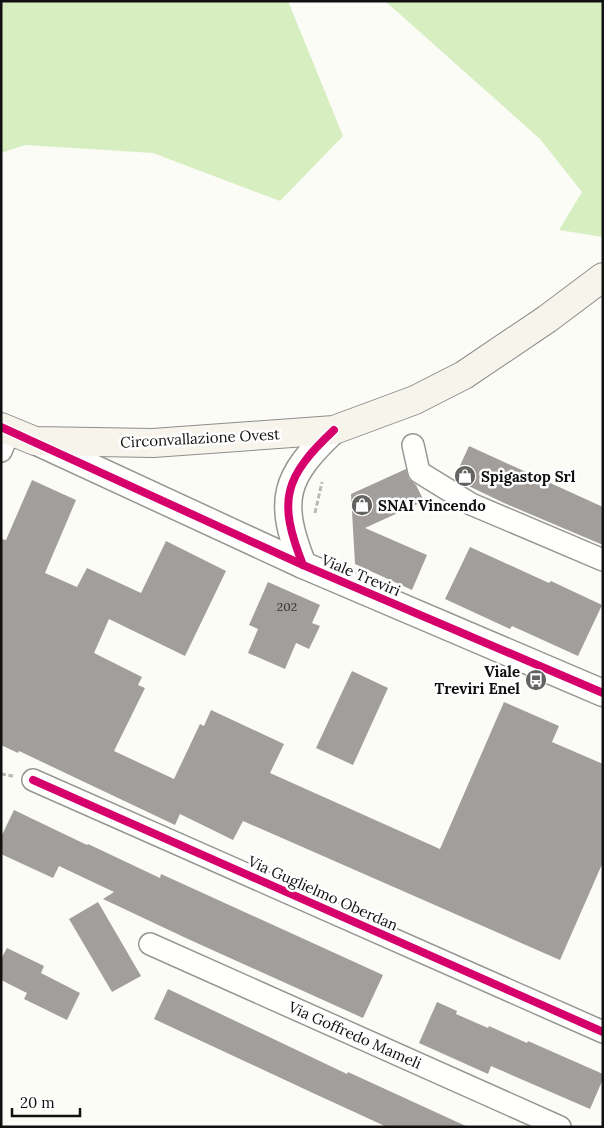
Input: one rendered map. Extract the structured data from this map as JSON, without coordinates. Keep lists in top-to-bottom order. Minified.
{"streets":{"main road":["Circonvallazione Ovest","Viale Treviri"],"street":["Via Guglielmo Oberdan","Via Goffredo Mameli"]},"crossings":[["Circonvallazione Ovest","Viale Treviri"]],"places":{"shop":["Spigastop Srl","SNAI Vincendo"],"bus stop":["Viale Treviri Enel"]},"house_numbers":["202"],"scale_bar":"20 m"}
